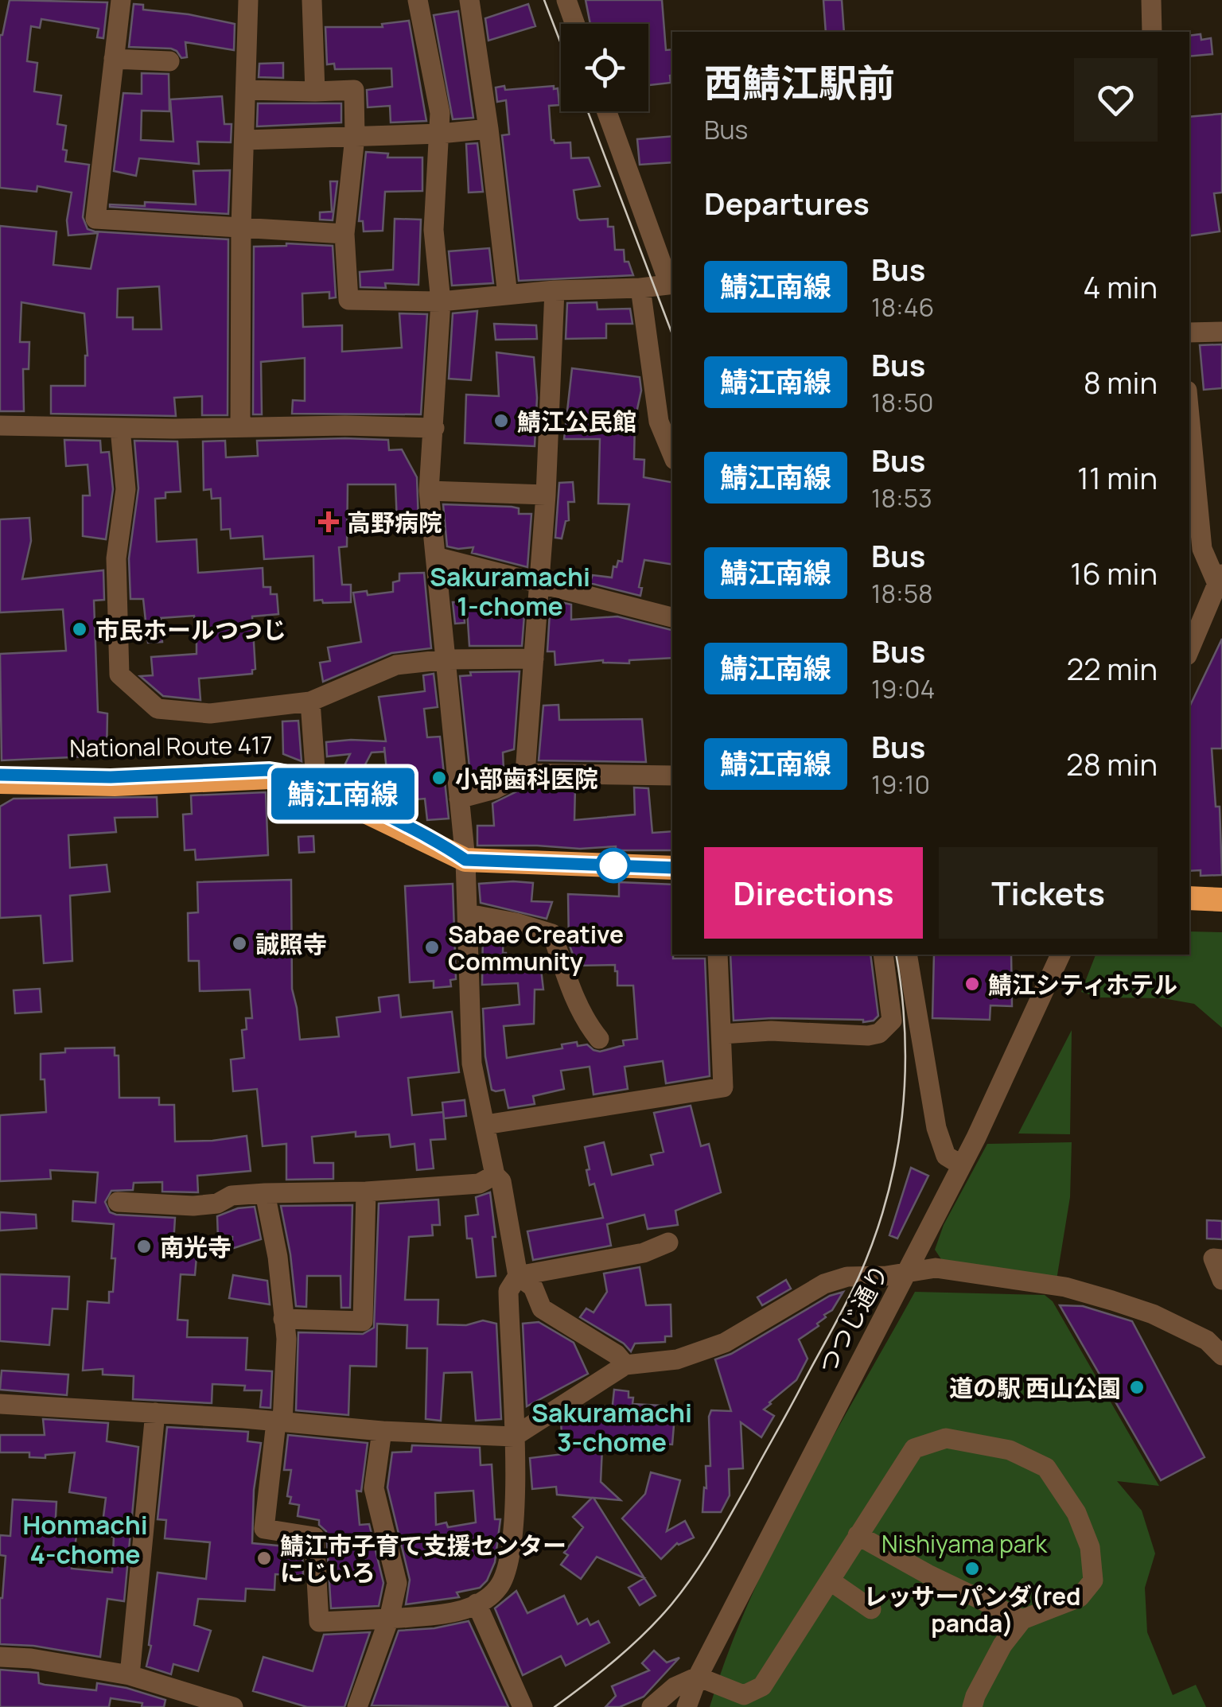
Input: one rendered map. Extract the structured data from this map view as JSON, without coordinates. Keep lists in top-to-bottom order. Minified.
{"streets":{"highway":["National Route 417"],"street":["つつじ通り"]},"districts":["Sakuramachi 1-chome","Sakuramachi 3-chome","Honmachi 4-chome"],"parks":["Nishiyama park"],"places":{"other":["鯖江公民館","市民ホールつつじ","小部歯科医院","誠照寺","Sabae Creative Community","鯖江シティホテル","南光寺","道の駅 西山公園","鯖江市子育て支援センター にじいろ","レッサーパンダ(red panda)"],"health":["高野病院"]},"lines":["bus line 鯖江南線"],"page":{"on_map":"鯖江南線","heading":[["西鯖江駅前","Bus"],"Departures"],"list":[{"mark":"鯖江南線","name":"Bus","note":"18:46","value":"4 min"},{"mark":"鯖江南線","name":"Bus","note":"18:50","value":"8 min"},{"mark":"鯖江南線","name":"Bus","note":"18:53","value":"11 min"},{"mark":"鯖江南線","name":"Bus","note":"18:58","value":"16 min"},{"mark":"鯖江南線","name":"Bus","note":"19:04","value":"22 min"},{"mark":"鯖江南線","name":"Bus","note":"19:10","value":"28 min"}],"buttons":["Directions","Tickets"]}}
